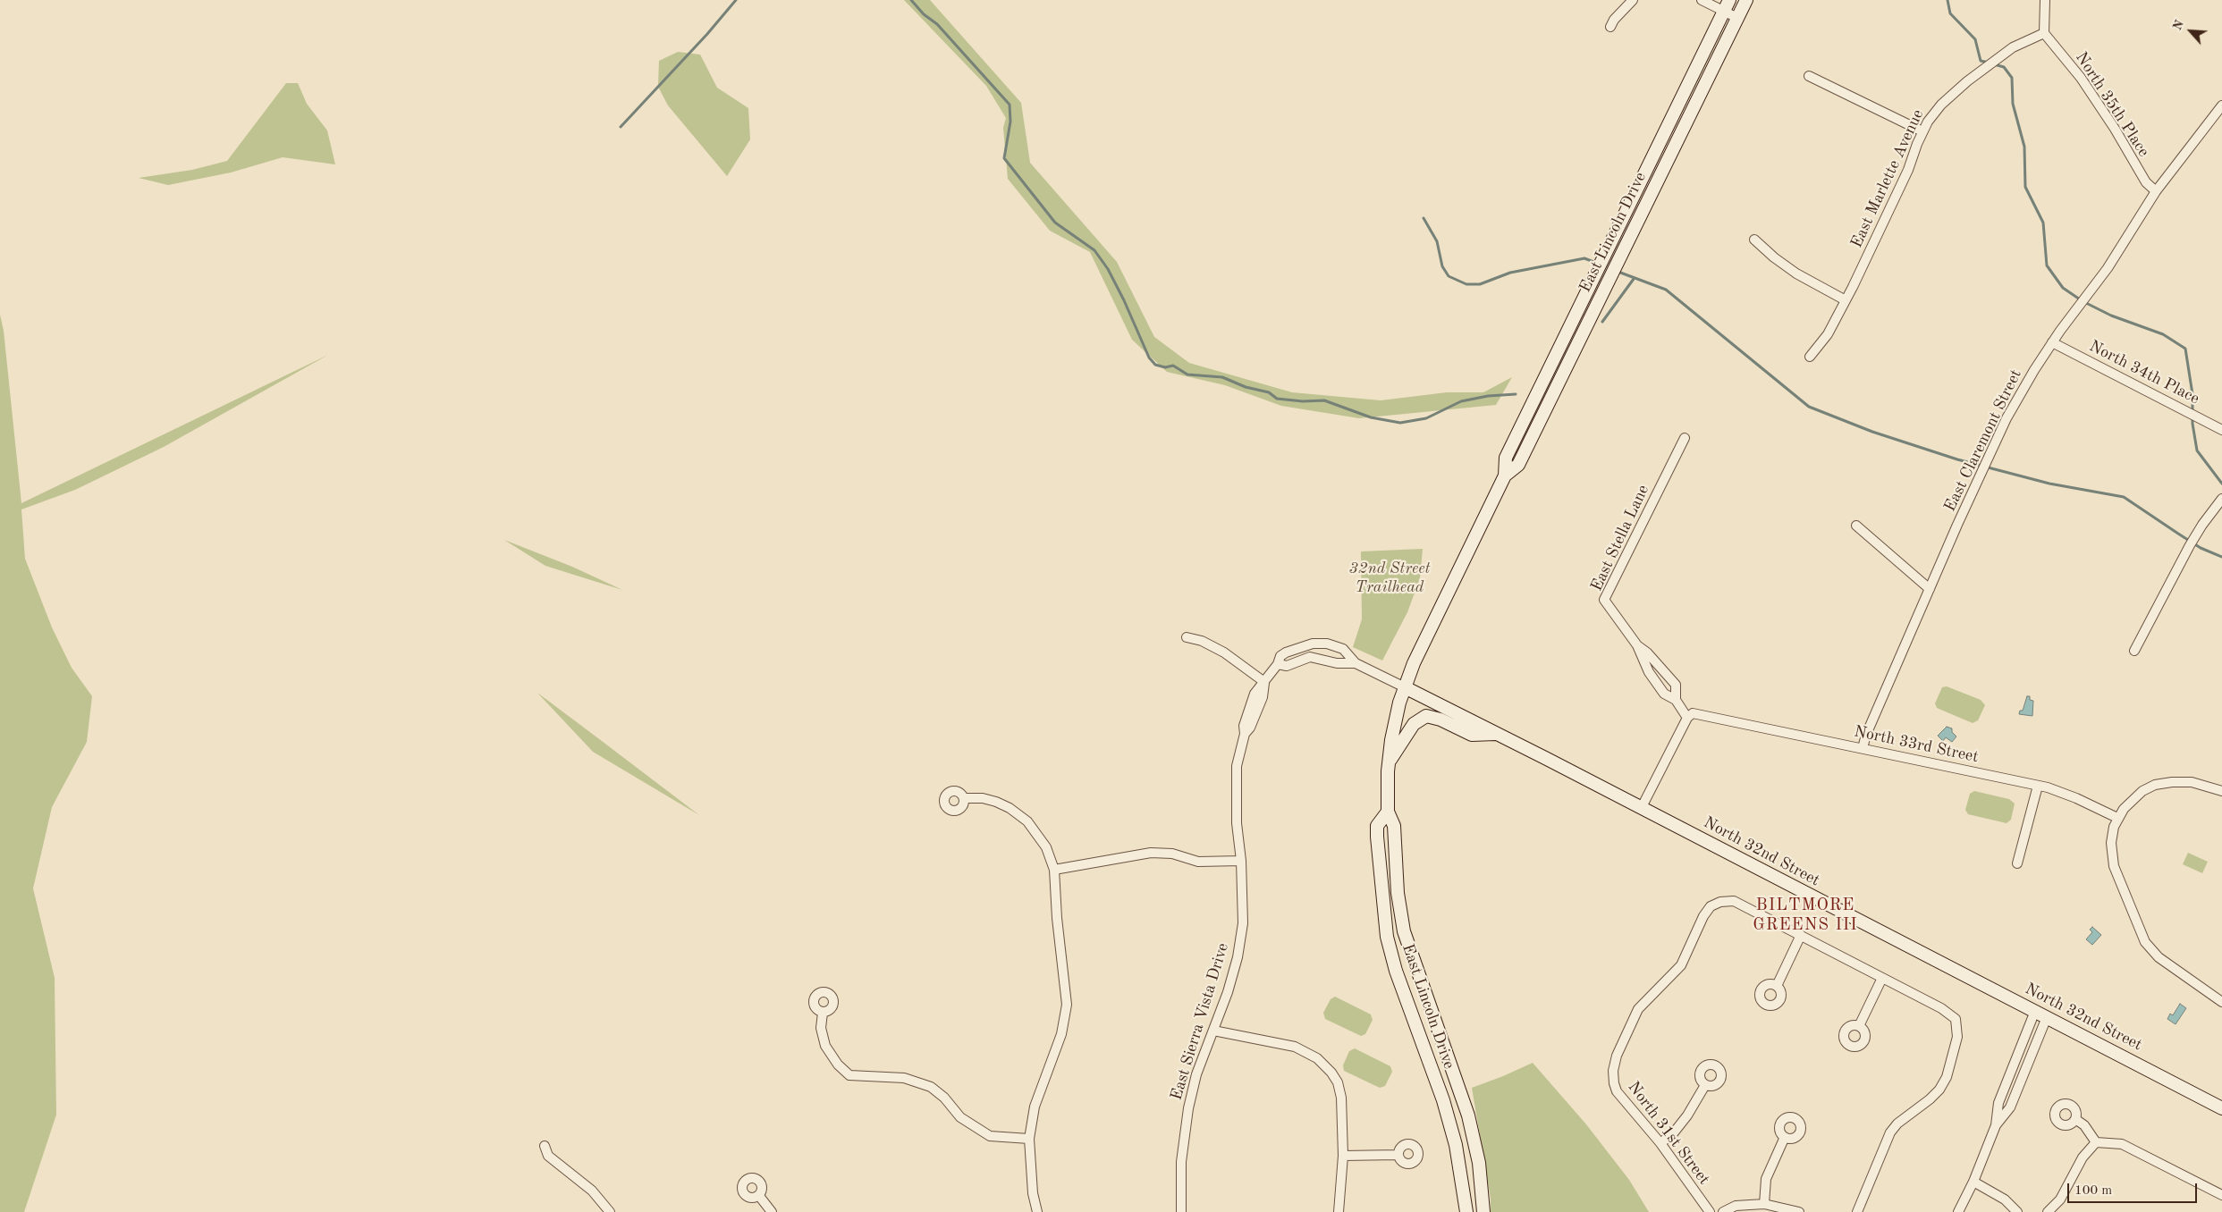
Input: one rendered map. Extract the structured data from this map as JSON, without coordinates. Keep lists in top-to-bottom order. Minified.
{"streets":{"main road":["East Lincoln Drive","North 32nd Street"],"street":["North 35th Place","East Marlette Avenue","North 34th Place","East Claremont Street","East Stella Lane","North 33rd Street","East Sierra Vista Drive","North 31st Street"]},"crossings":[["North 35th Place","East Marlette Avenue"],["North 35th Place","East Claremont Street"],["East Lincoln Drive","North 32nd Street"],["East Lincoln Drive","East Sierra Vista Drive"],["North 34th Place","East Claremont Street"],["East Claremont Street","North 33rd Street"],["East Stella Lane","North 33rd Street"],["North 32nd Street","East Sierra Vista Drive"]],"districts":["BILTMORE GREENS III"],"parks":["32nd Street Trailhead"],"scale_bar":"100 m","north":"top left"}
